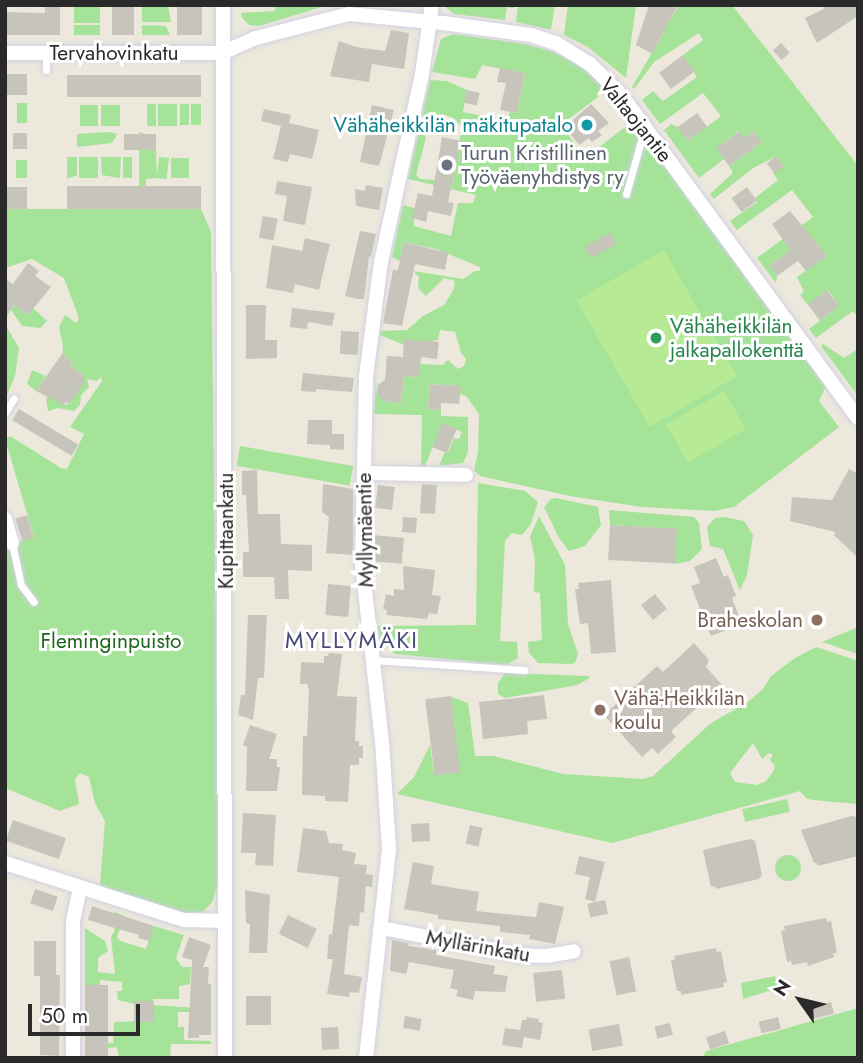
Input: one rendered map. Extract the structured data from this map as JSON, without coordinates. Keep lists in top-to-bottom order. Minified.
{"streets":{"street":["Tervahovinkatu","Valtaojantie","Myllymäentie","Kupittaankatu","Myllärinkatu"]},"crossings":[["Tervahovinkatu","Valtaojantie"],["Tervahovinkatu","Kupittaankatu"],["Valtaojantie","Myllymäentie"],["Valtaojantie","Kupittaankatu"],["Myllymäentie","Myllärinkatu"]],"districts":["MYLLYMÄKI"],"parks":["Fleminginpuisto"],"places":["Vähäheikkilän mäkitupatalo","Turun Kristillinen Työväenyhdistys ry","Vähäheikkilän jalkapallokenttä","Braheskolan","Vähä-Heikkilän koulu"],"scale_bar":"50 m","north":"top left"}
